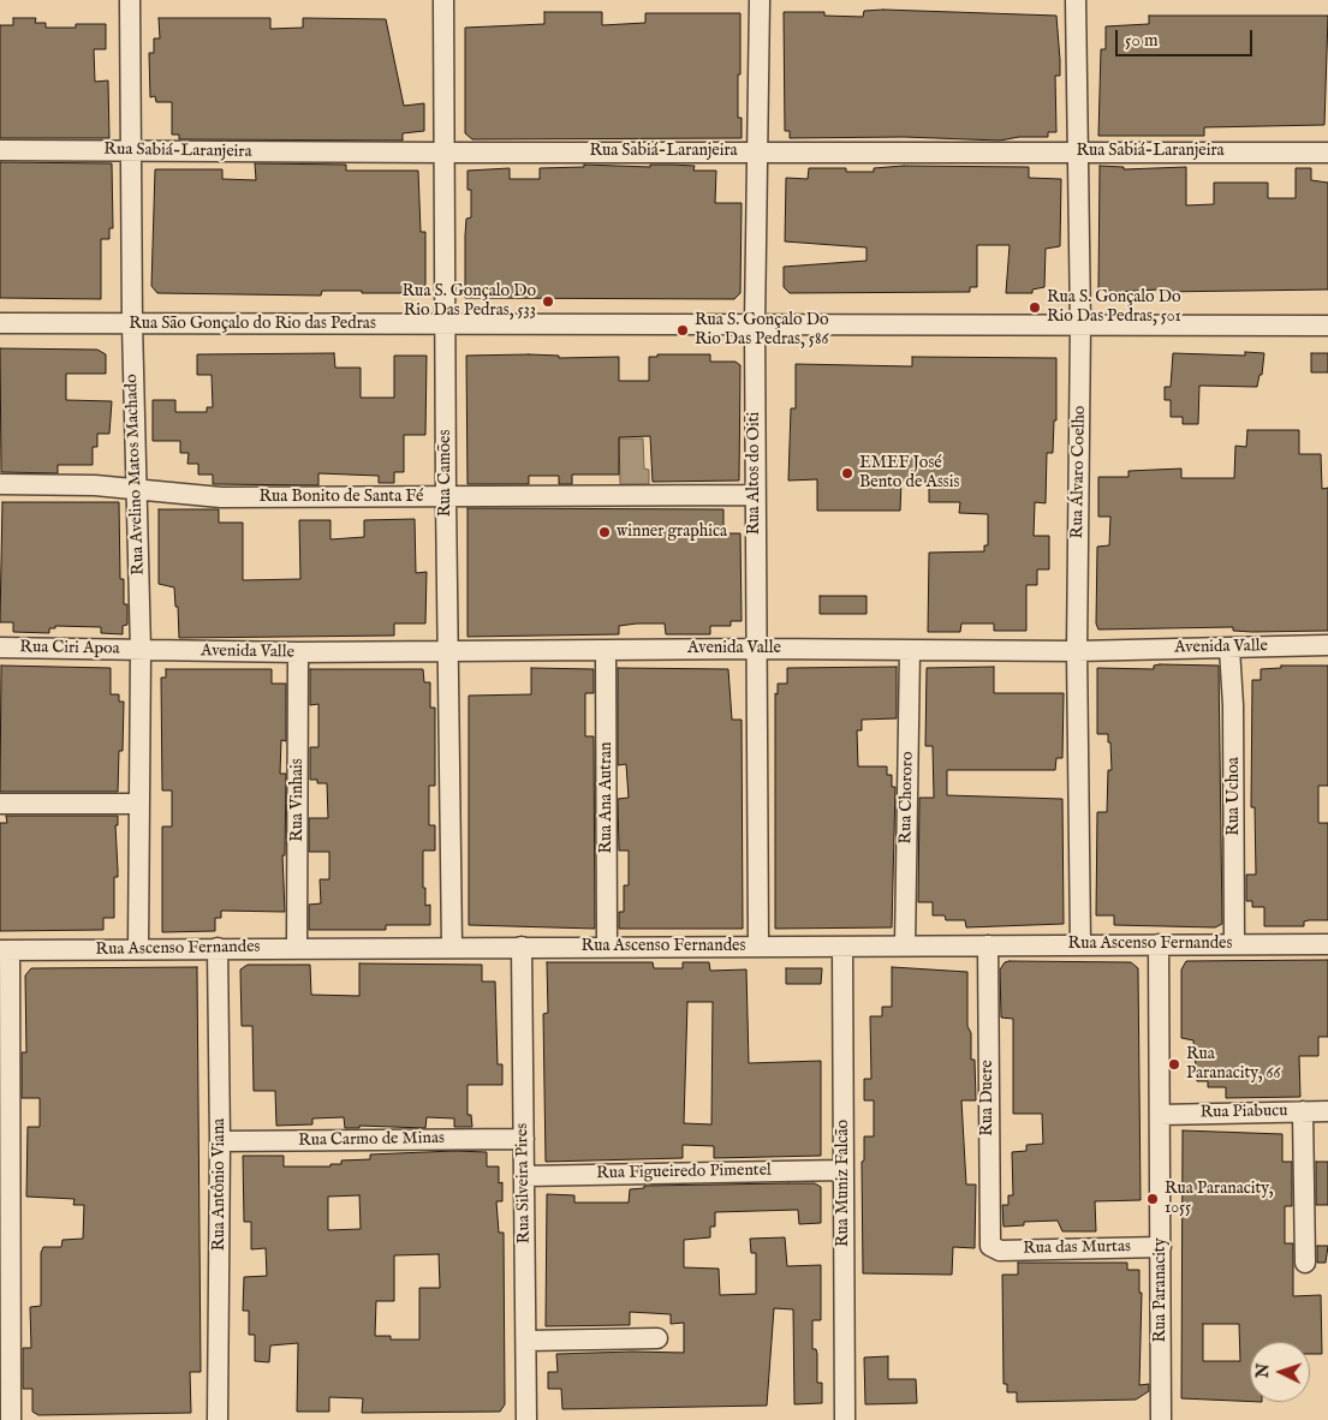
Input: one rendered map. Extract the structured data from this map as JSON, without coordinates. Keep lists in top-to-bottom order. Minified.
{"streets":{"street":["Rua Sabiá-Laranjeira","Rua São Gonçalo do Rio das Pedras","Rua Álvaro Coelho","Rua Camões","Rua Altos do Oiti","Rua Avelino Matos Machado","Rua Bonito de Santa Fé","Avenida Valle","Rua Ciri Apoa","Rua Uchoa","Rua Ana Autran","Rua Chororo","Rua Vinhais","Rua Ascenso Fernandes","Rua Duere","Rua Piabucu","Rua Carmo de Minas","Rua Figueiredo Pimentel","Rua Silveira Pires","Rua Muniz Falcão","Rua Antônio Viana","Rua das Murtas","Rua Paranacity"]},"crossings":[["Rua Sabiá-Laranjeira","Rua Álvaro Coelho"],["Rua Sabiá-Laranjeira","Rua Camões"],["Rua Sabiá-Laranjeira","Rua Altos do Oiti"],["Rua Sabiá-Laranjeira","Rua Avelino Matos Machado"],["Rua São Gonçalo do Rio das Pedras","Rua Álvaro Coelho"],["Rua São Gonçalo do Rio das Pedras","Rua Camões"],["Rua São Gonçalo do Rio das Pedras","Rua Altos do Oiti"],["Rua São Gonçalo do Rio das Pedras","Rua Avelino Matos Machado"],["Rua Álvaro Coelho","Avenida Valle"],["Rua Álvaro Coelho","Rua Ascenso Fernandes"],["Rua Camões","Rua Bonito de Santa Fé"],["Rua Camões","Avenida Valle"],["Rua Camões","Rua Ascenso Fernandes"],["Rua Altos do Oiti","Rua Bonito de Santa Fé"],["Rua Altos do Oiti","Avenida Valle"],["Rua Altos do Oiti","Rua Ascenso Fernandes"],["Rua Avelino Matos Machado","Rua Bonito de Santa Fé"],["Rua Avelino Matos Machado","Avenida Valle"],["Rua Avelino Matos Machado","Rua Ciri Apoa"],["Rua Avelino Matos Machado","Rua Ascenso Fernandes"],["Avenida Valle","Rua Ciri Apoa"],["Avenida Valle","Rua Uchoa"],["Avenida Valle","Rua Ana Autran"],["Avenida Valle","Rua Chororo"],["Avenida Valle","Rua Vinhais"],["Rua Uchoa","Rua Ascenso Fernandes"],["Rua Ana Autran","Rua Ascenso Fernandes"],["Rua Chororo","Rua Ascenso Fernandes"],["Rua Vinhais","Rua Ascenso Fernandes"],["Rua Ascenso Fernandes","Rua Duere"],["Rua Ascenso Fernandes","Rua Silveira Pires"],["Rua Ascenso Fernandes","Rua Muniz Falcão"],["Rua Ascenso Fernandes","Rua Antônio Viana"],["Rua Ascenso Fernandes","Rua Paranacity"],["Rua Duere","Rua das Murtas"],["Rua Piabucu","Rua Paranacity"],["Rua Carmo de Minas","Rua Silveira Pires"],["Rua Carmo de Minas","Rua Antônio Viana"],["Rua Figueiredo Pimentel","Rua Silveira Pires"],["Rua Figueiredo Pimentel","Rua Muniz Falcão"],["Rua das Murtas","Rua Paranacity"]],"places":["Rua S. Gonçalo Do Rio Das Pedras, 533","Rua S. Gonçalo Do Rio Das Pedras, 501","Rua S. Gonçalo Do Rio Das Pedras, 586","EMEF José Bento de Assis","winner graphica","Rua Paranacity, 66","Rua Paranacity, 1055"],"scale_bar":"50 m","north":"left"}
